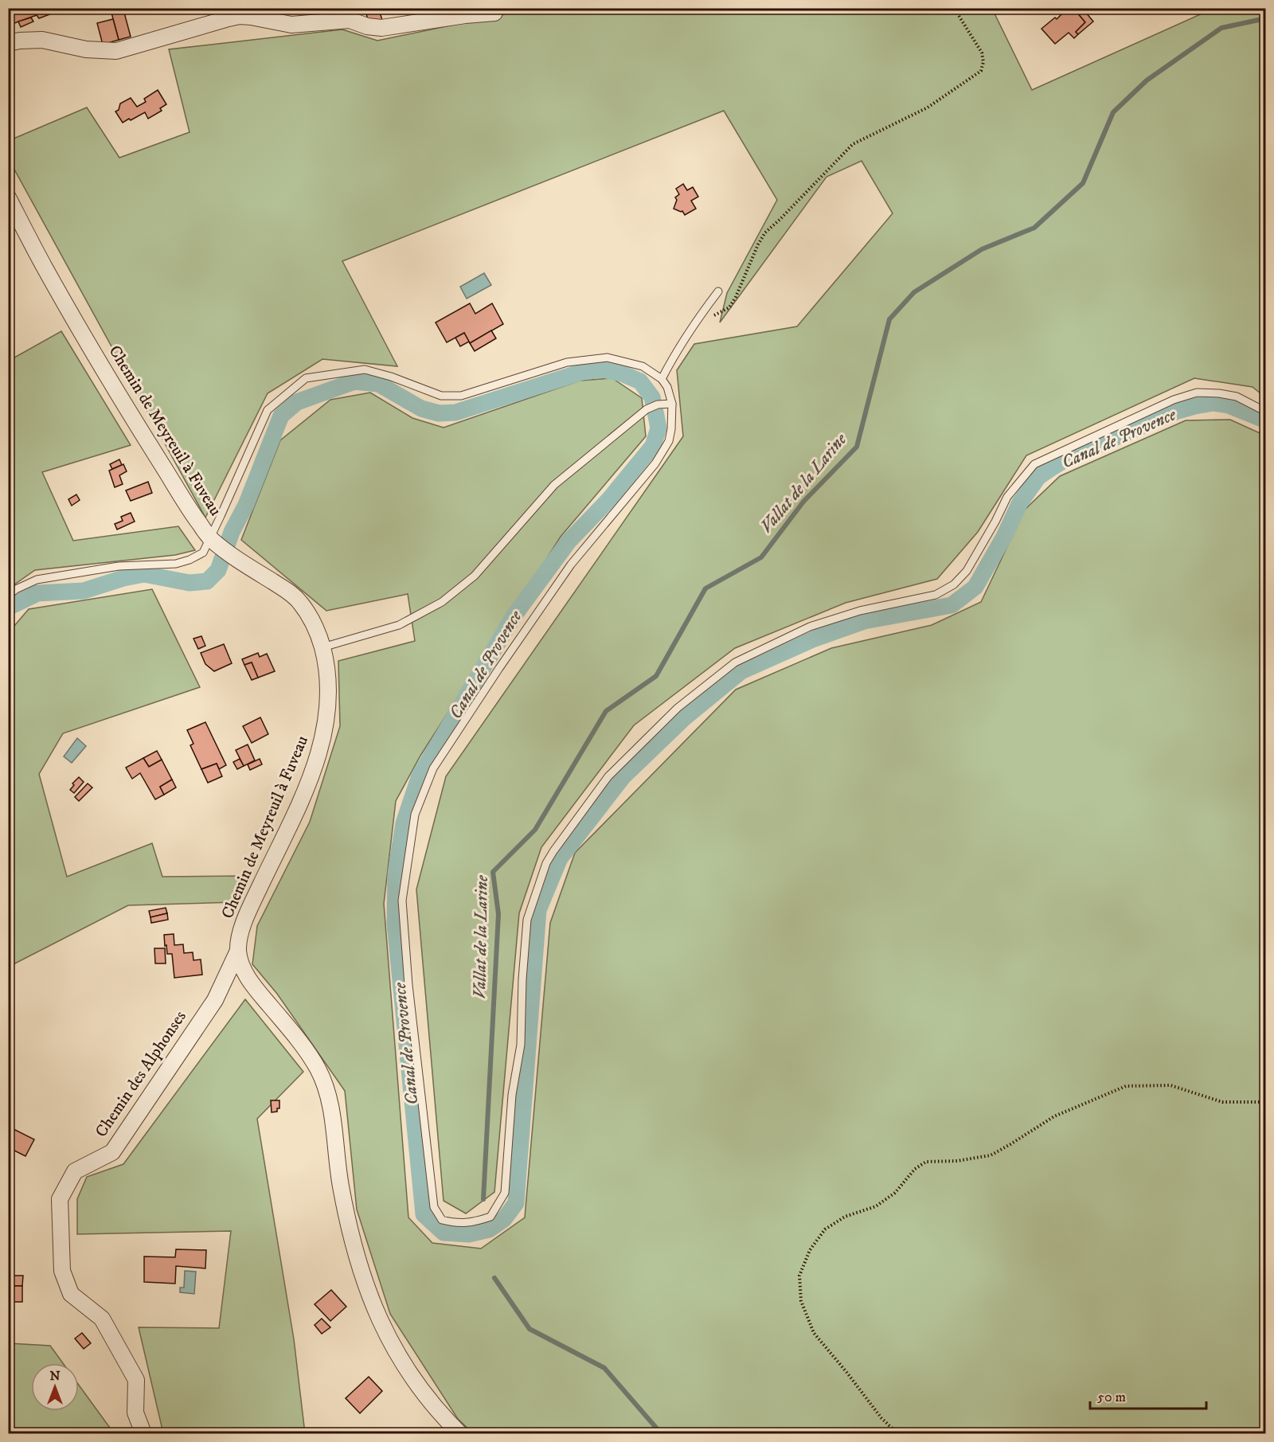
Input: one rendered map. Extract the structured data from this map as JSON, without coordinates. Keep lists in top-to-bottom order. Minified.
{"streets":{"street":["Chemin de Meyreuil à Fuveau","Chemin des Alphonses"]},"crossings":[["Chemin de Meyreuil à Fuveau","Chemin des Alphonses"]],"water":["Canal de Provence","Vallat de la Larine"],"scale_bar":"50 m","north":"top"}
